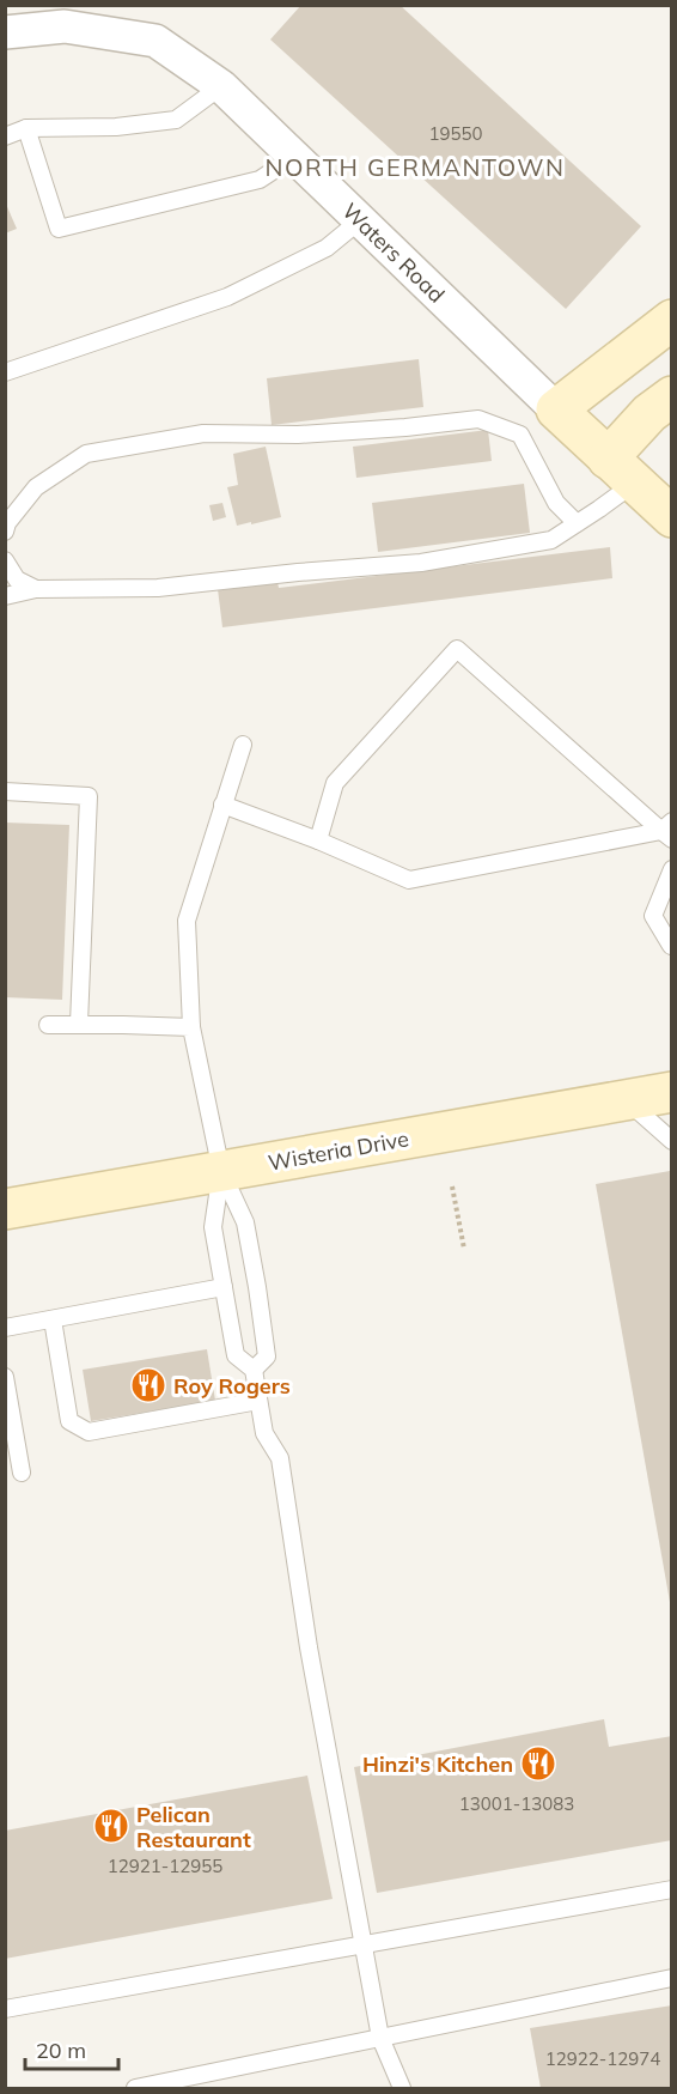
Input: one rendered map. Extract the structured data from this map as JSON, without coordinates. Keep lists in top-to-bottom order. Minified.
{"streets":{"street":["Waters Road","Wisteria Drive"]},"districts":["NORTH GERMANTOWN"],"places":{"restaurant":["Roy Rogers","Hinzi's Kitchen","Pelican Restaurant"]},"house_numbers":["19550","13001-13083","12921-12955","12922-12974"],"scale_bar":"20 m"}
